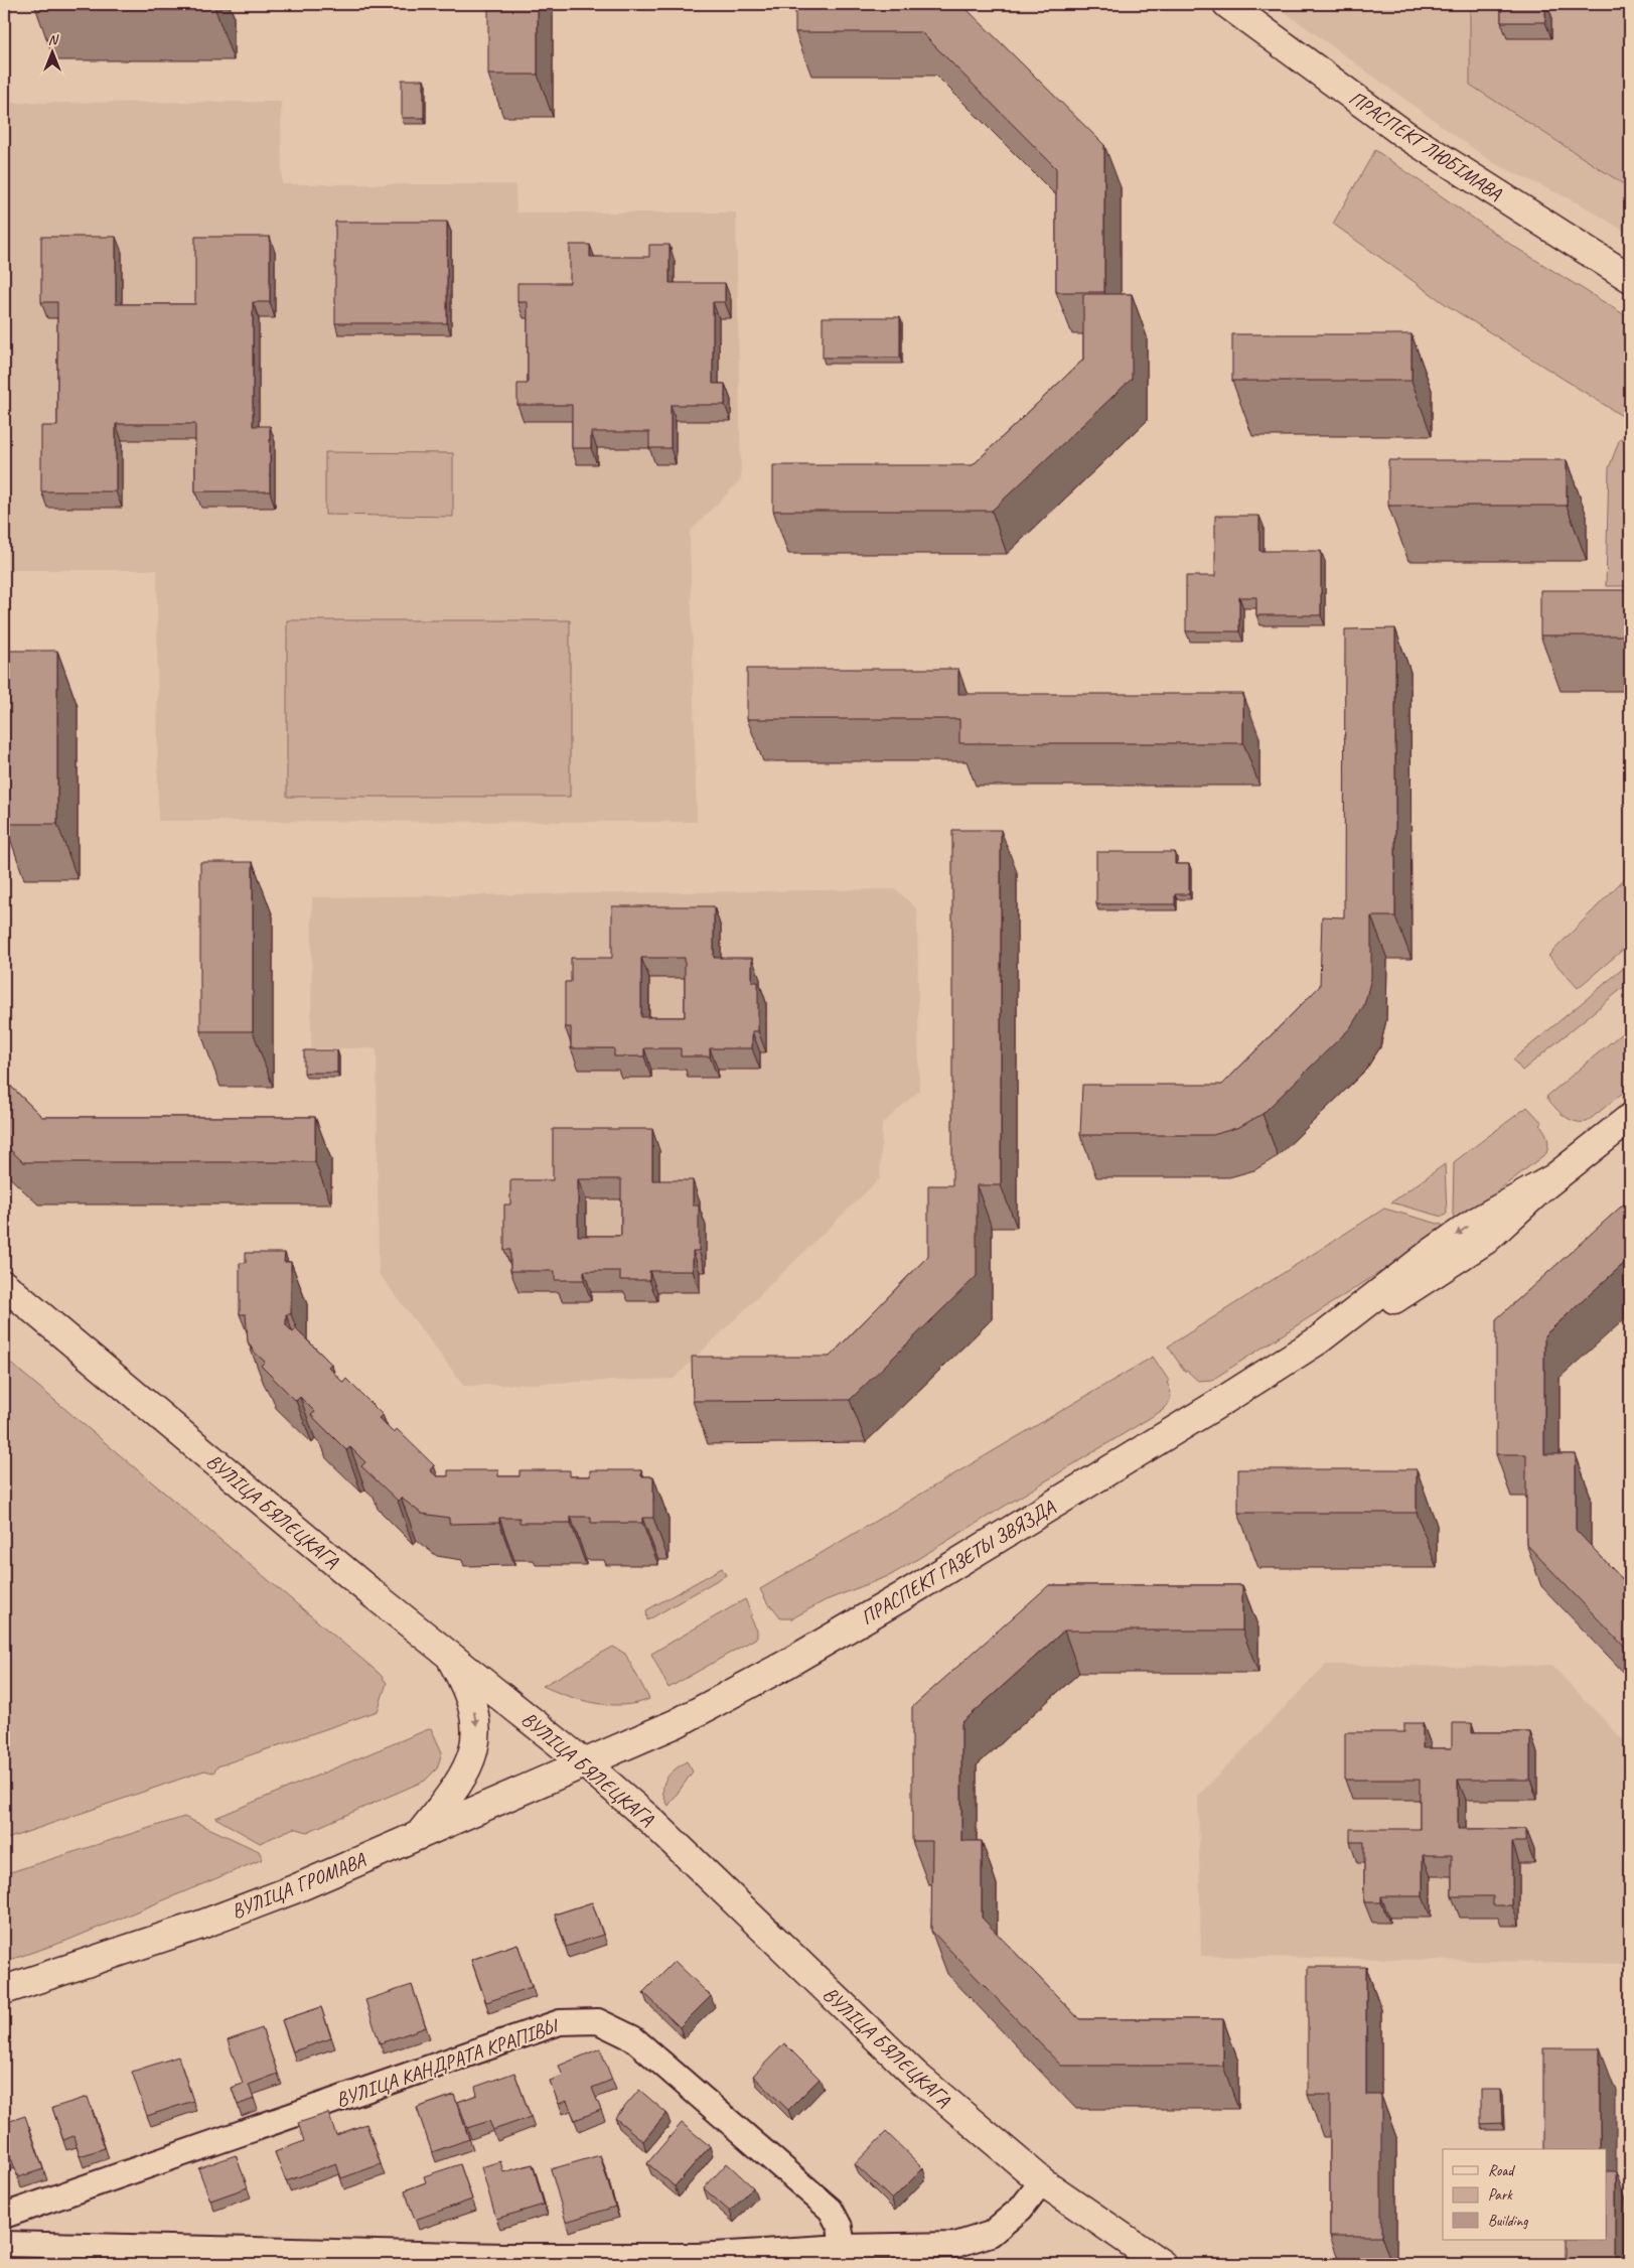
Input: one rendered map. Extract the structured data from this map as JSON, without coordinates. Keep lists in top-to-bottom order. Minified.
{"streets":{"main road":["ПРАСПЕКТ ЛЮБІМАВА","ВУЛІЦА БЯЛЕЦКАГА","ПРАСПЕКТ ГАЗЕТЫ ЗВЯЗДА","ВУЛІЦА ГРОМАВА"],"street":["ВУЛІЦА КАНДРАТА КРАПІВЫ"]},"crossings":[["ВУЛІЦА БЯЛЕЦКАГА","ПРАСПЕКТ ГАЗЕТЫ ЗВЯЗДА"],["ВУЛІЦА БЯЛЕЦКАГА","ВУЛІЦА ГРОМАВА"],["ПРАСПЕКТ ГАЗЕТЫ ЗВЯЗДА","ВУЛІЦА ГРОМАВА"]],"legend":["Road","Park","Building"],"north":"top"}
